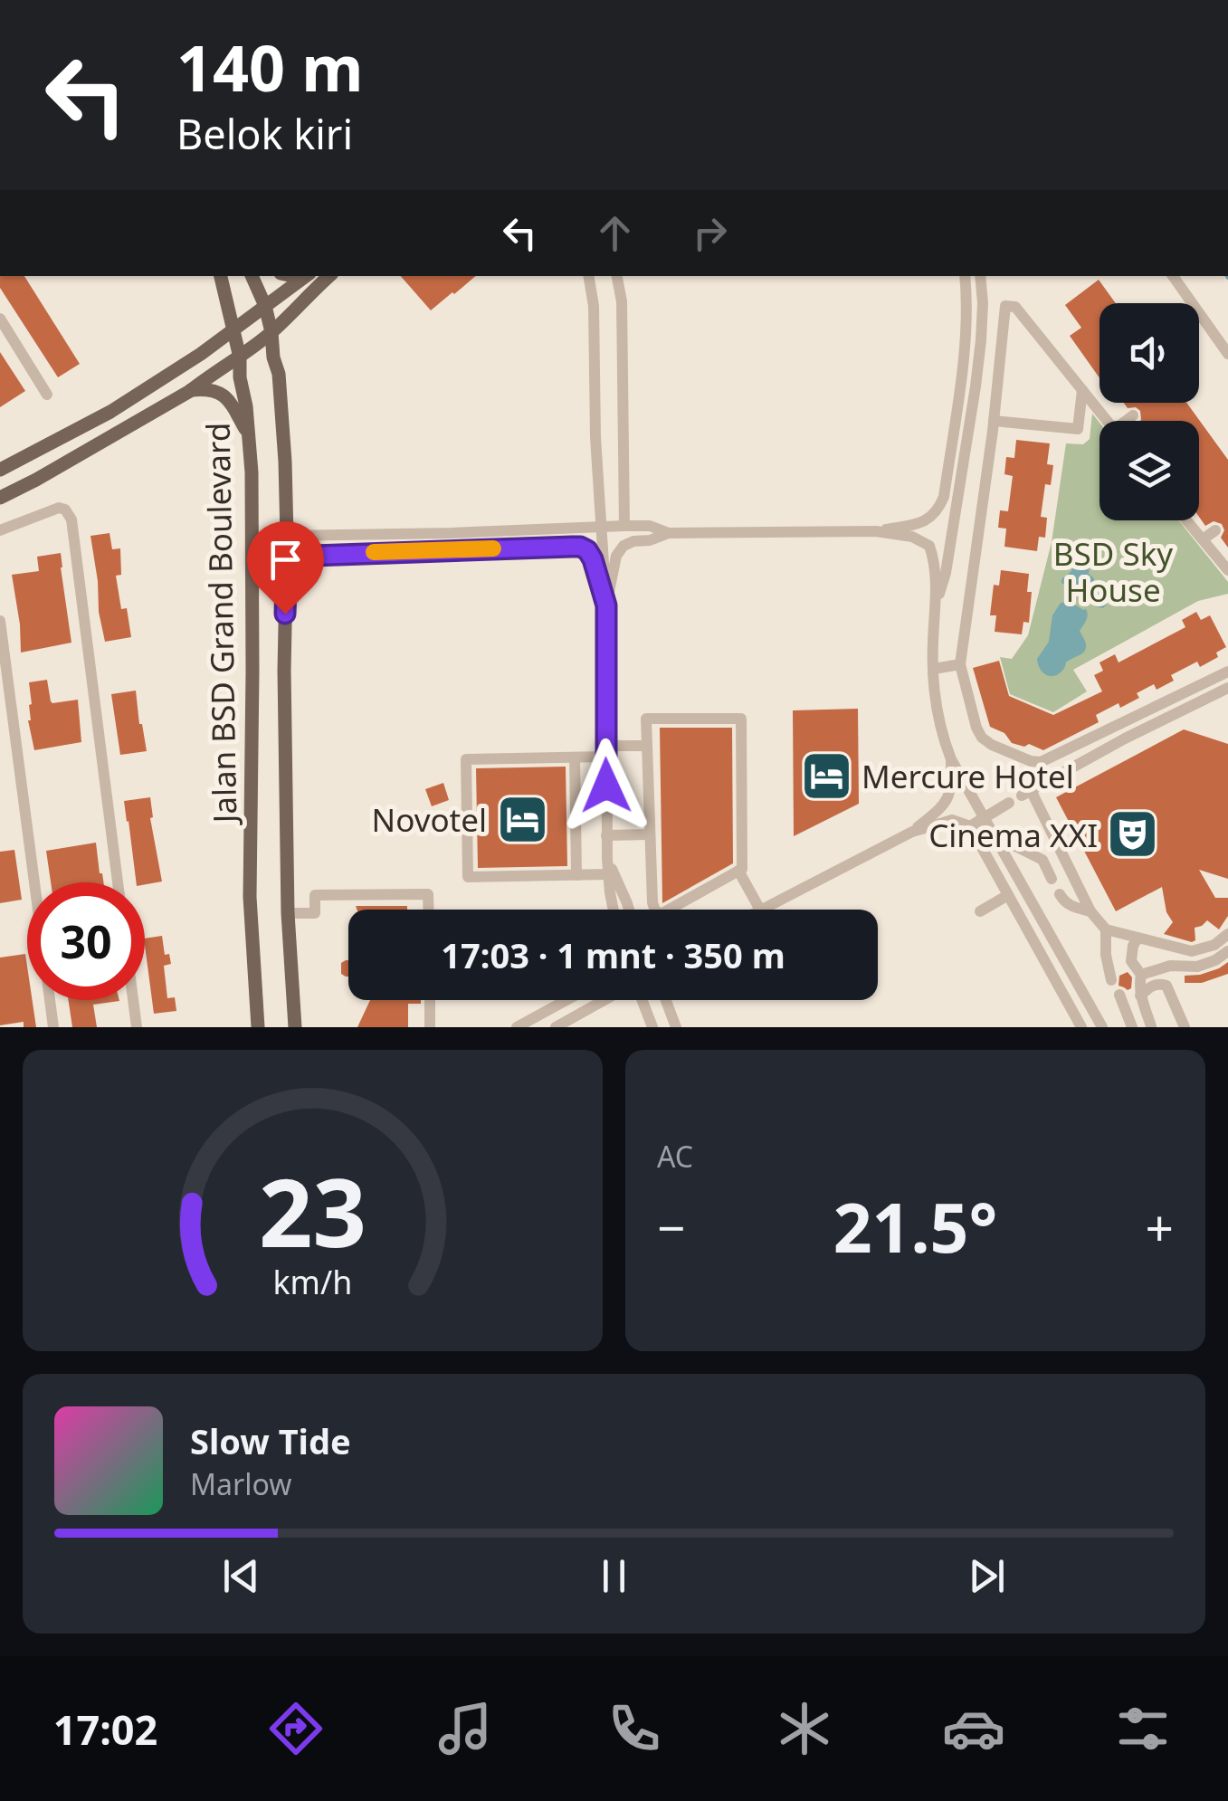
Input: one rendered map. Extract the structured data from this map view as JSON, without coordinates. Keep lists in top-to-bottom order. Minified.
{"streets":{"main road":["Jalan BSD Grand Boulevard"]},"parks":["BSD Sky House"],"places":{"hotel":["Mercure Hotel","Novotel"],"theatre":["Cinema XXI"]},"page":{"turn":["140 m","Belok kiri"],"limit":"30","trip":"17:03 · 1 mnt · 350 m","tile":"AC","heat":["−","21.5°","+"],"song":["Slow Tide","Marlow"],"tabs":"17:02","gauge":["23","km/h"]}}
